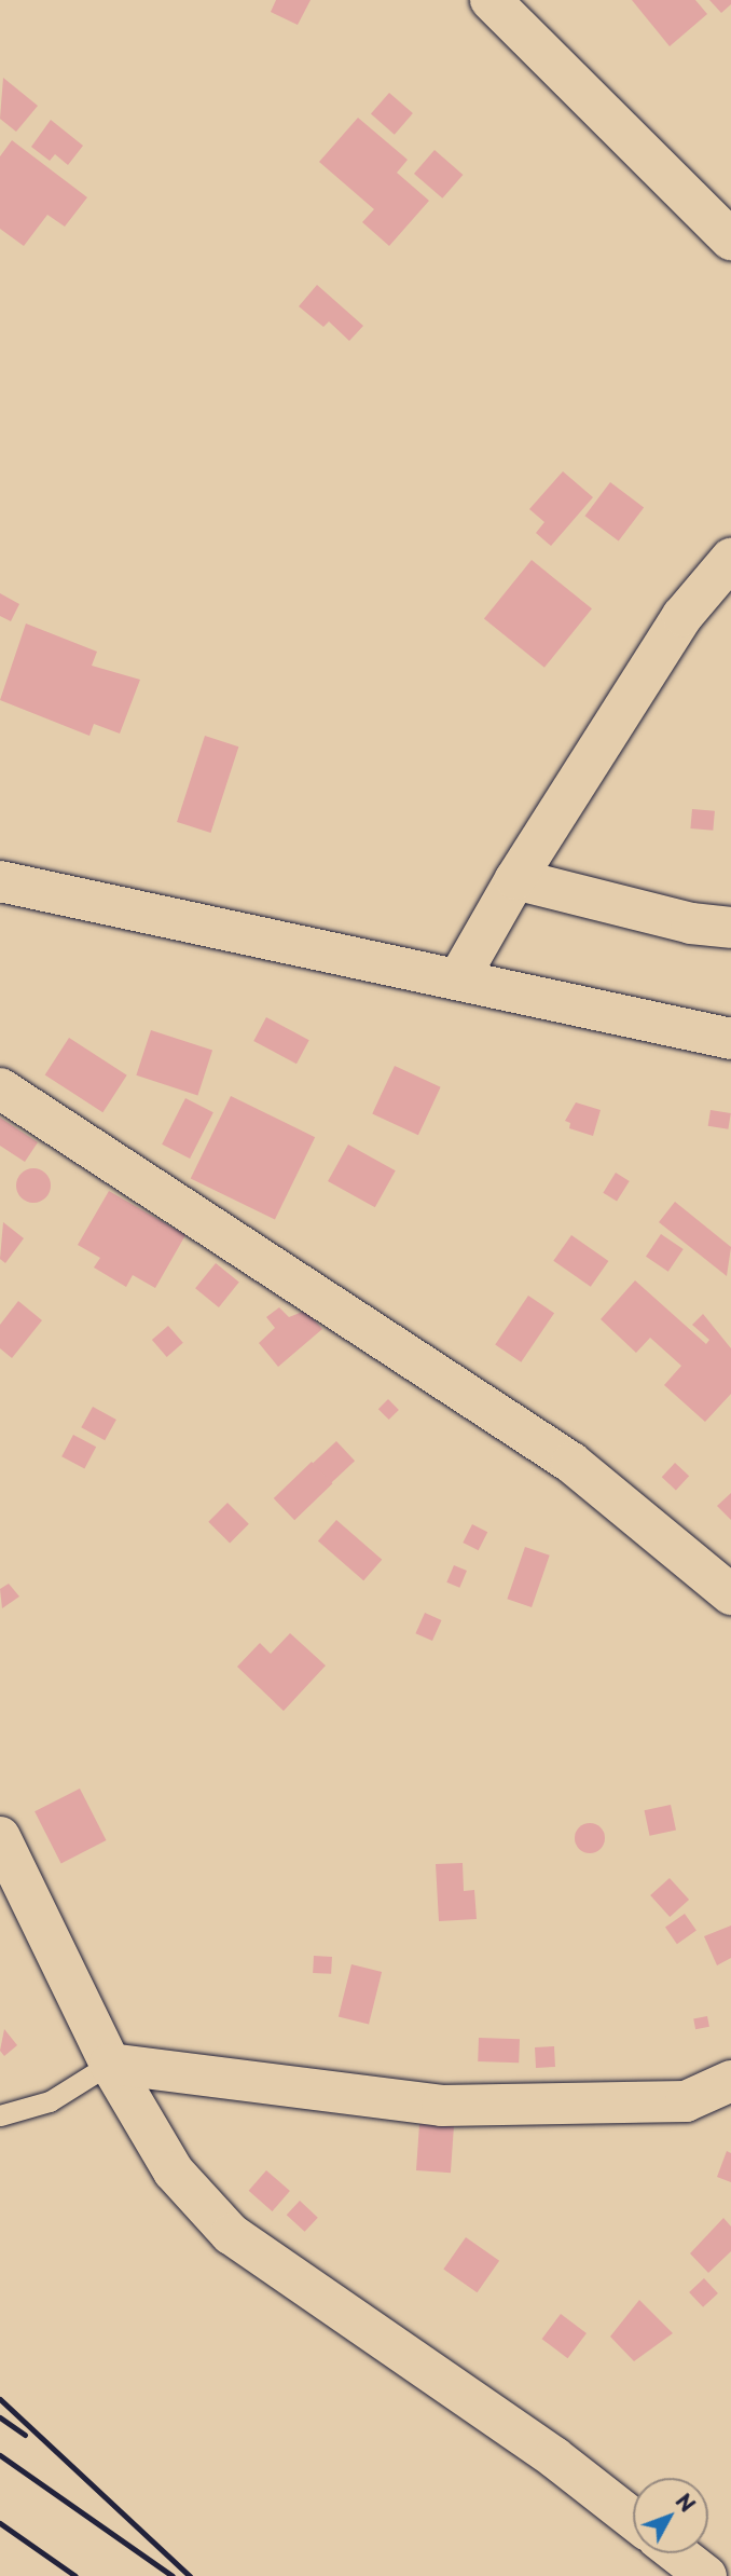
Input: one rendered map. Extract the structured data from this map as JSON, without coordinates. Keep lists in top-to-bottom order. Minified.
{"north":"top right"}
